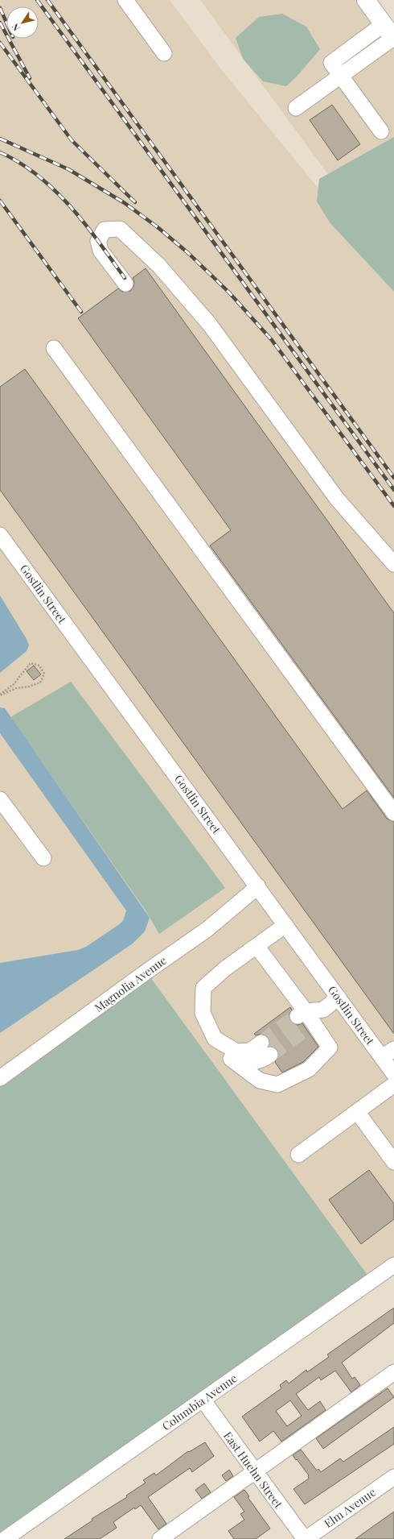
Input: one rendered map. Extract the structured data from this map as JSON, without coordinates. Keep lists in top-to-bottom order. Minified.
{"streets":{"street":["Gostlin Street","Magnolia Avenue","Columbia Avenue","East Huehn Street","Elm Avenue"]},"crossings":[["Gostlin Street","Magnolia Avenue"],["Columbia Avenue","East Huehn Street"],["East Huehn Street","Elm Avenue"]],"north":"bottom left"}
